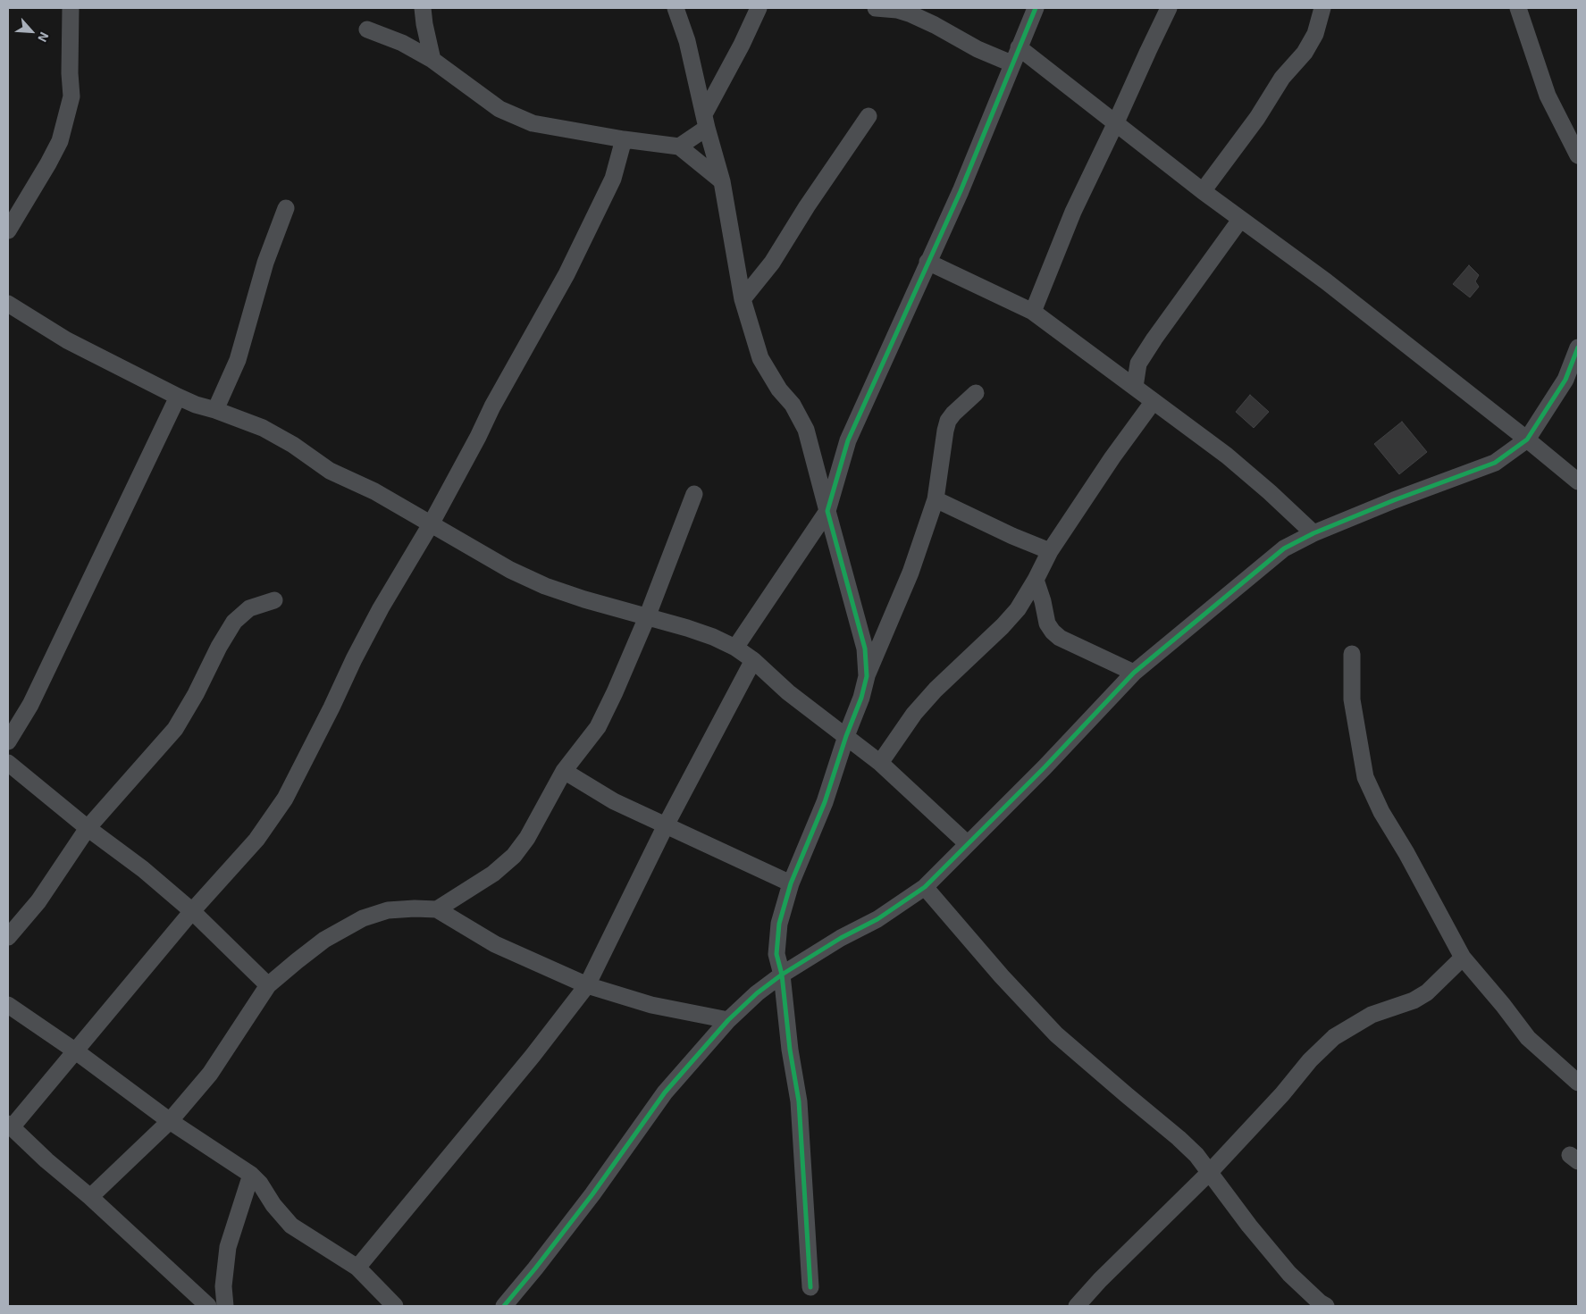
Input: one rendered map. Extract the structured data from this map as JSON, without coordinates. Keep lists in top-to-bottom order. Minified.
{"north":"bottom right"}
